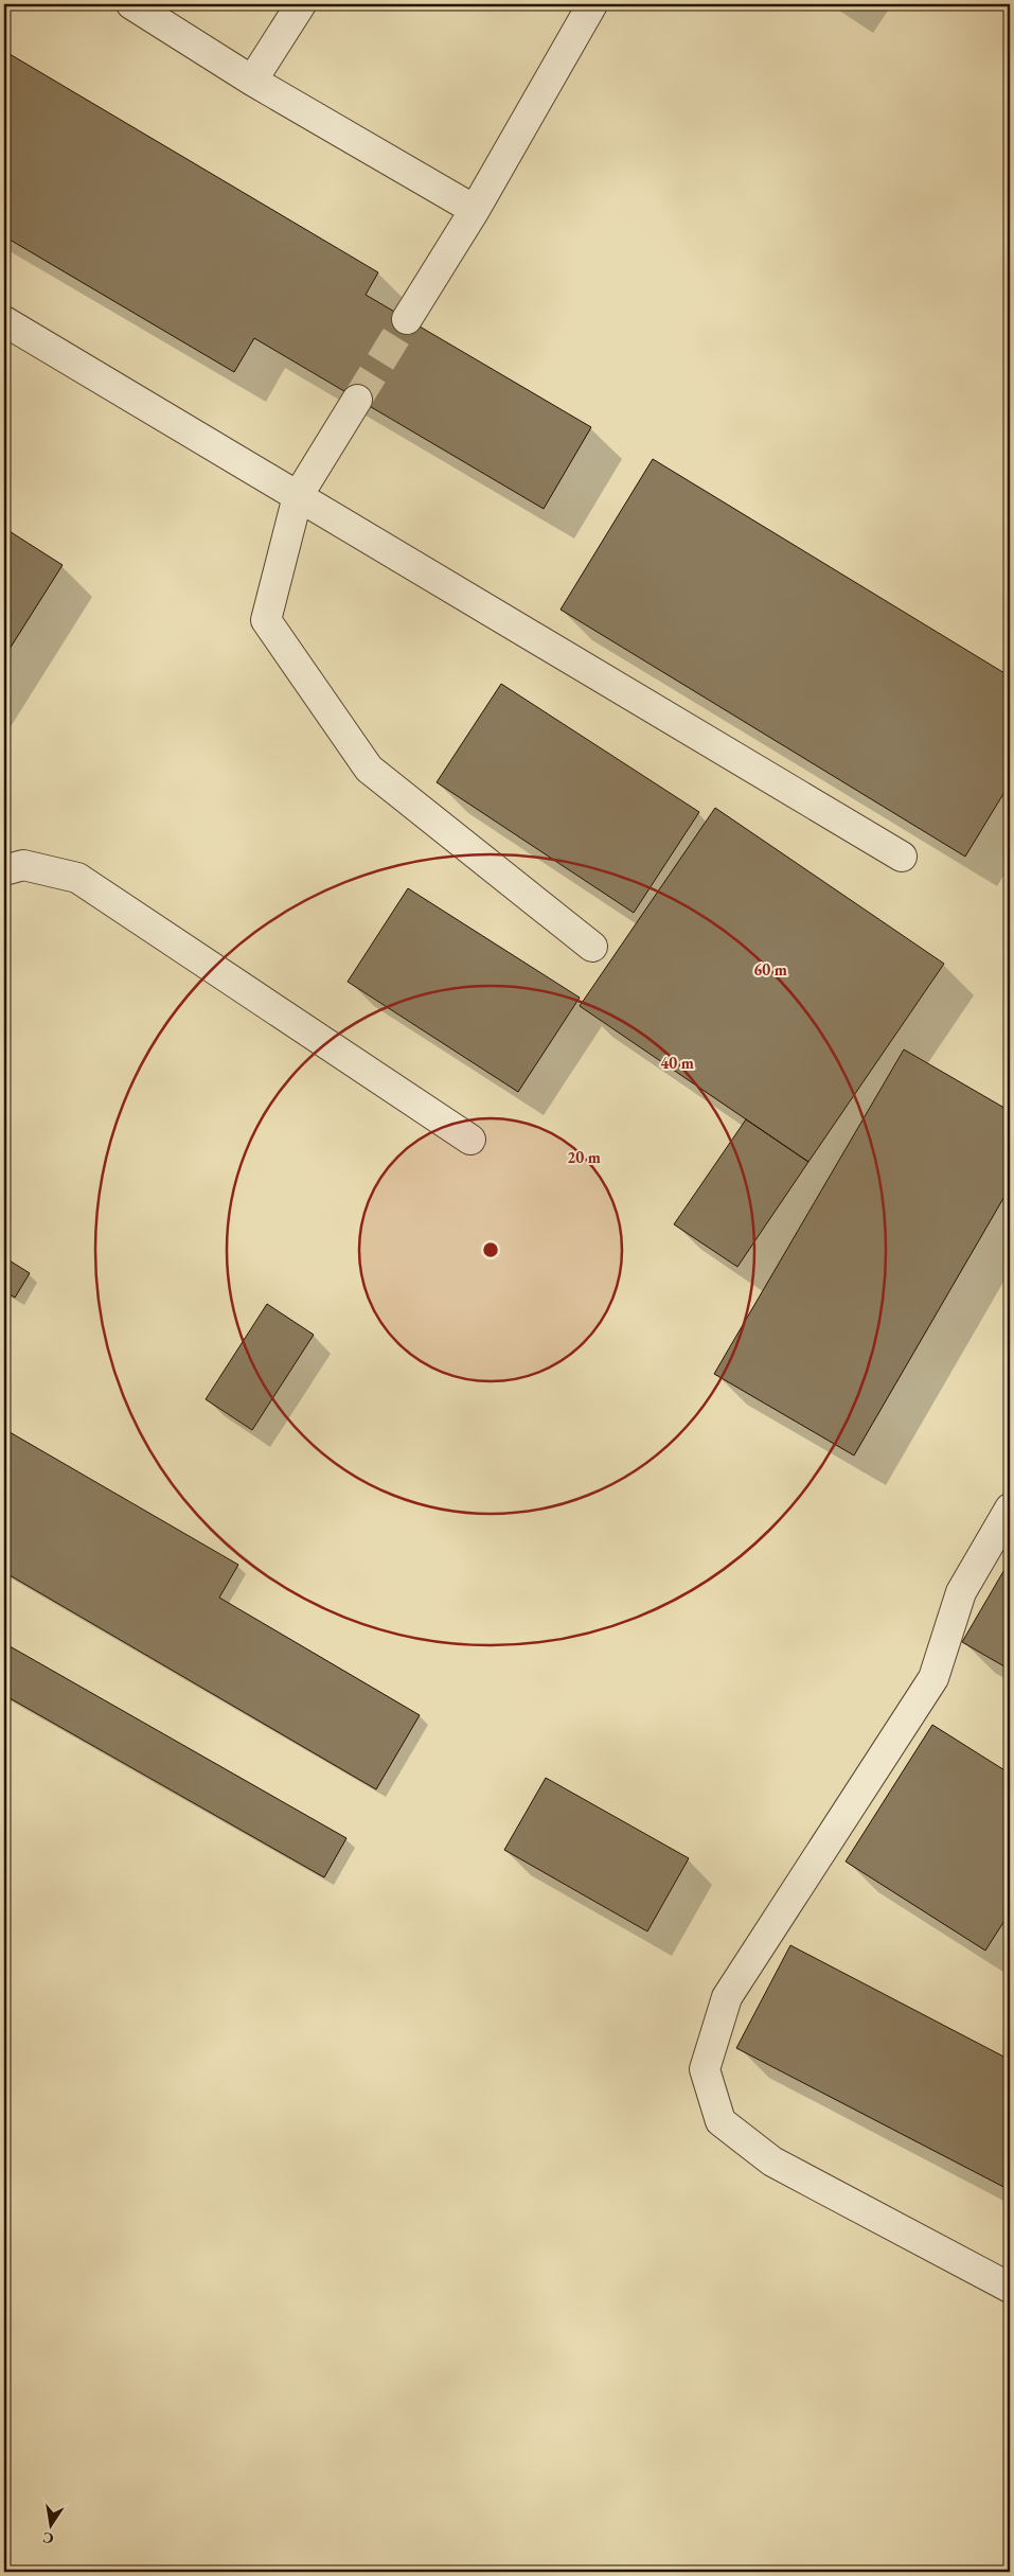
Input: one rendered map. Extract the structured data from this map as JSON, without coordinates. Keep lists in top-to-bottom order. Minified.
{"north":"bottom","rings":["60 m","40 m","20 m"]}
